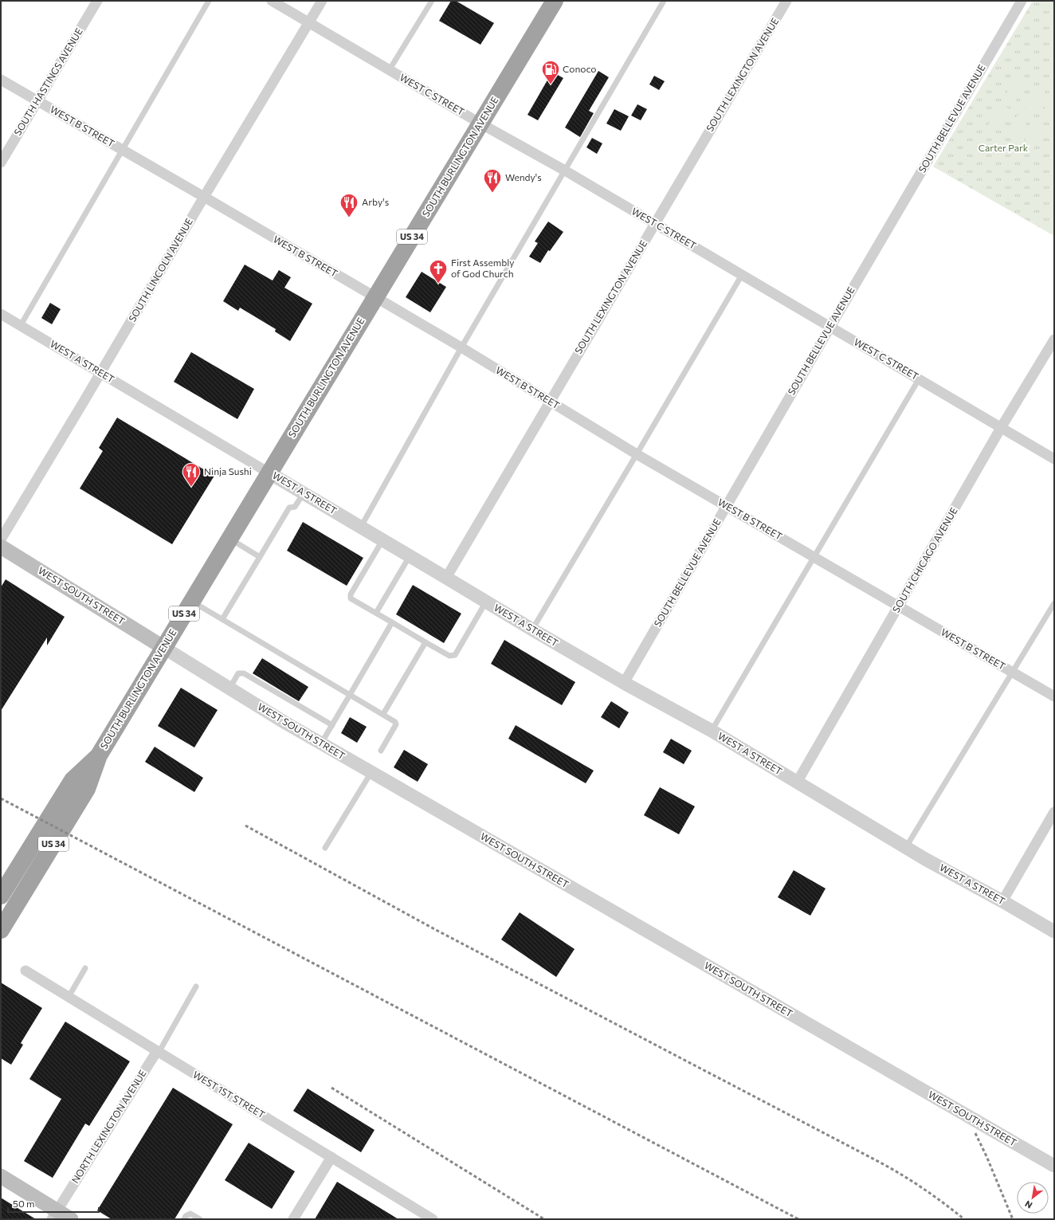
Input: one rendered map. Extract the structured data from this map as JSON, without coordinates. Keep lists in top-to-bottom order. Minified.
{"streets":{"highway":["SOUTH BURLINGTON AVENUE","US 34"],"main road":["WEST SOUTH STREET"],"street":["SOUTH LEXINGTON AVENUE","SOUTH HASTINGS AVENUE","WEST C STREET","SOUTH BELLEVUE AVENUE","WEST B STREET","SOUTH LINCOLN AVENUE","WEST A STREET","SOUTH CHICAGO AVENUE","WEST 1ST STREET","NORTH LEXINGTON AVENUE"]},"crossings":[["SOUTH LEXINGTON AVENUE","WEST C STREET"],["SOUTH LEXINGTON AVENUE","WEST B STREET"],["SOUTH LEXINGTON AVENUE","WEST A STREET"],["SOUTH HASTINGS AVENUE","WEST B STREET"],["WEST C STREET","SOUTH BELLEVUE AVENUE"],["WEST C STREET","SOUTH BURLINGTON AVENUE"],["WEST C STREET","SOUTH LINCOLN AVENUE"],["WEST C STREET","SOUTH CHICAGO AVENUE"],["SOUTH BELLEVUE AVENUE","WEST B STREET"],["SOUTH BELLEVUE AVENUE","WEST A STREET"],["WEST B STREET","SOUTH BURLINGTON AVENUE"],["WEST B STREET","SOUTH LINCOLN AVENUE"],["WEST B STREET","SOUTH CHICAGO AVENUE"],["SOUTH BURLINGTON AVENUE","US 34"],["SOUTH BURLINGTON AVENUE","WEST A STREET"],["SOUTH BURLINGTON AVENUE","WEST SOUTH STREET"],["SOUTH LINCOLN AVENUE","WEST A STREET"],["WEST A STREET","SOUTH CHICAGO AVENUE"],["WEST 1ST STREET","NORTH LEXINGTON AVENUE"]],"parks":["Carter Park"],"places":{"fuel station":["Conoco"],"restaurant":["Wendy's","Arby's","Ninja Sushi"],"church":["First Assembly of God Church"]},"scale_bar":"50 m","north":"bottom left"}
